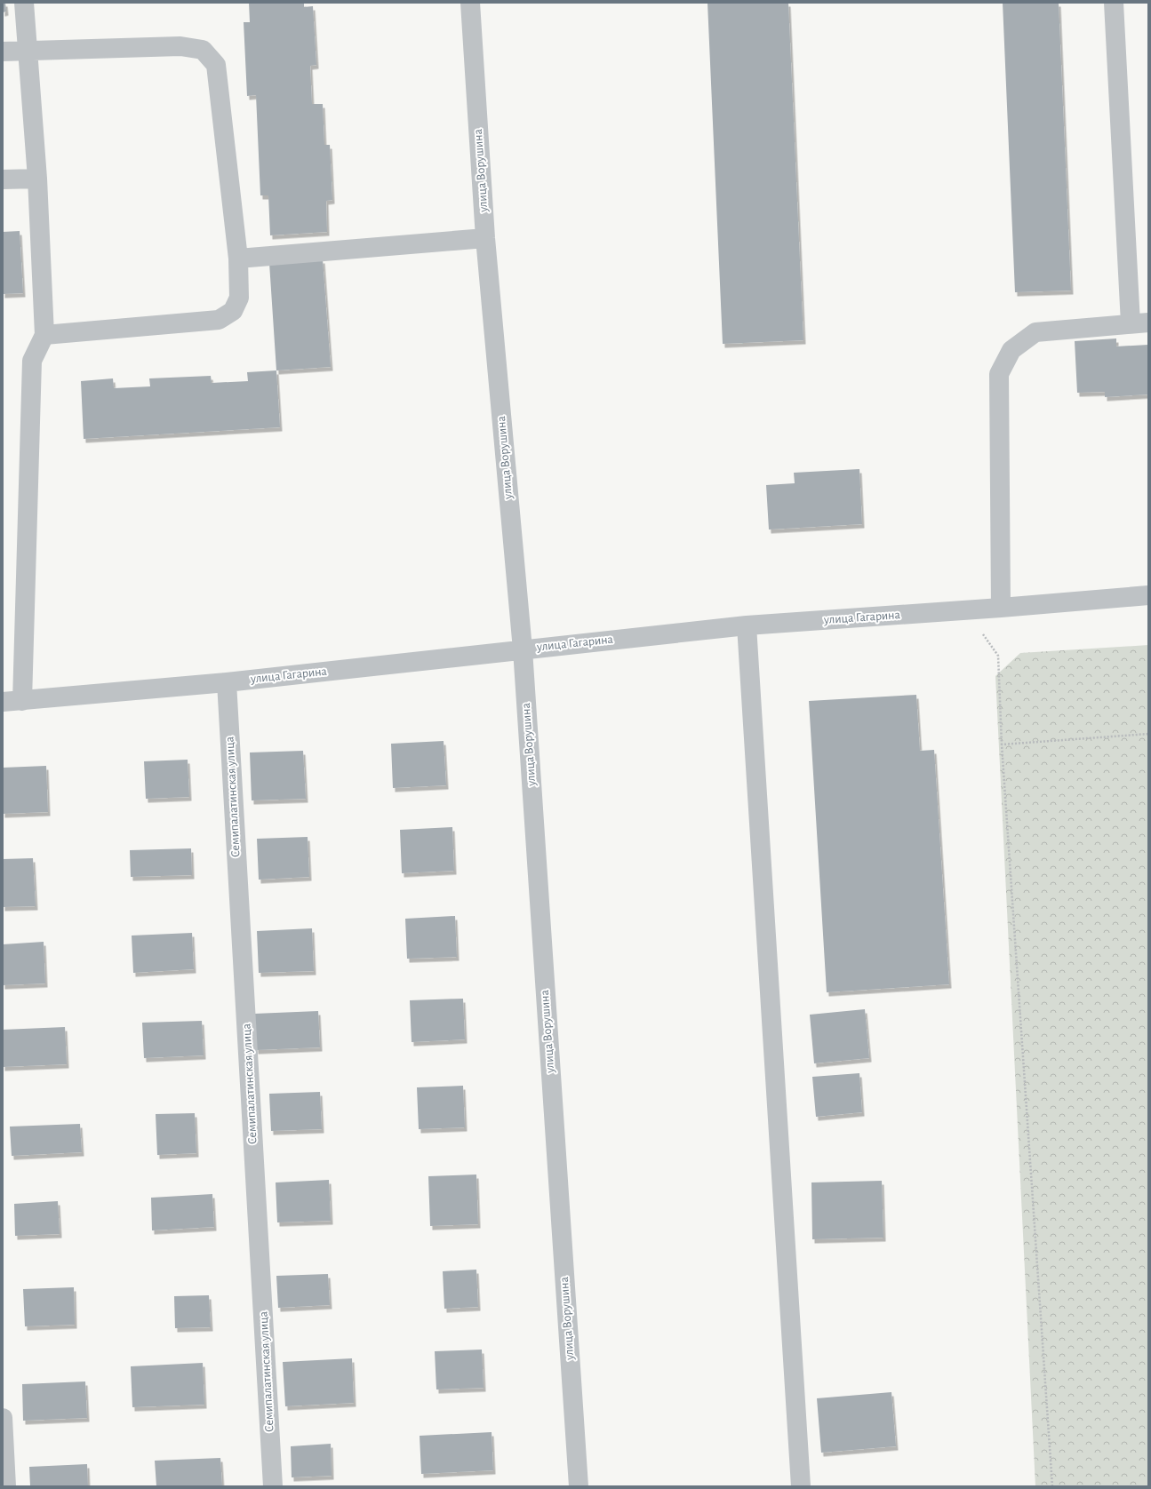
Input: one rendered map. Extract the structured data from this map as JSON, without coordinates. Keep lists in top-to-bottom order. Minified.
{"streets":{"street":["улица Ворушина","улица Гагарина","Семипалатинская улица"]},"crossings":[["улица Ворушина","улица Гагарина"],["улица Гагарина","Семипалатинская улица"]]}
